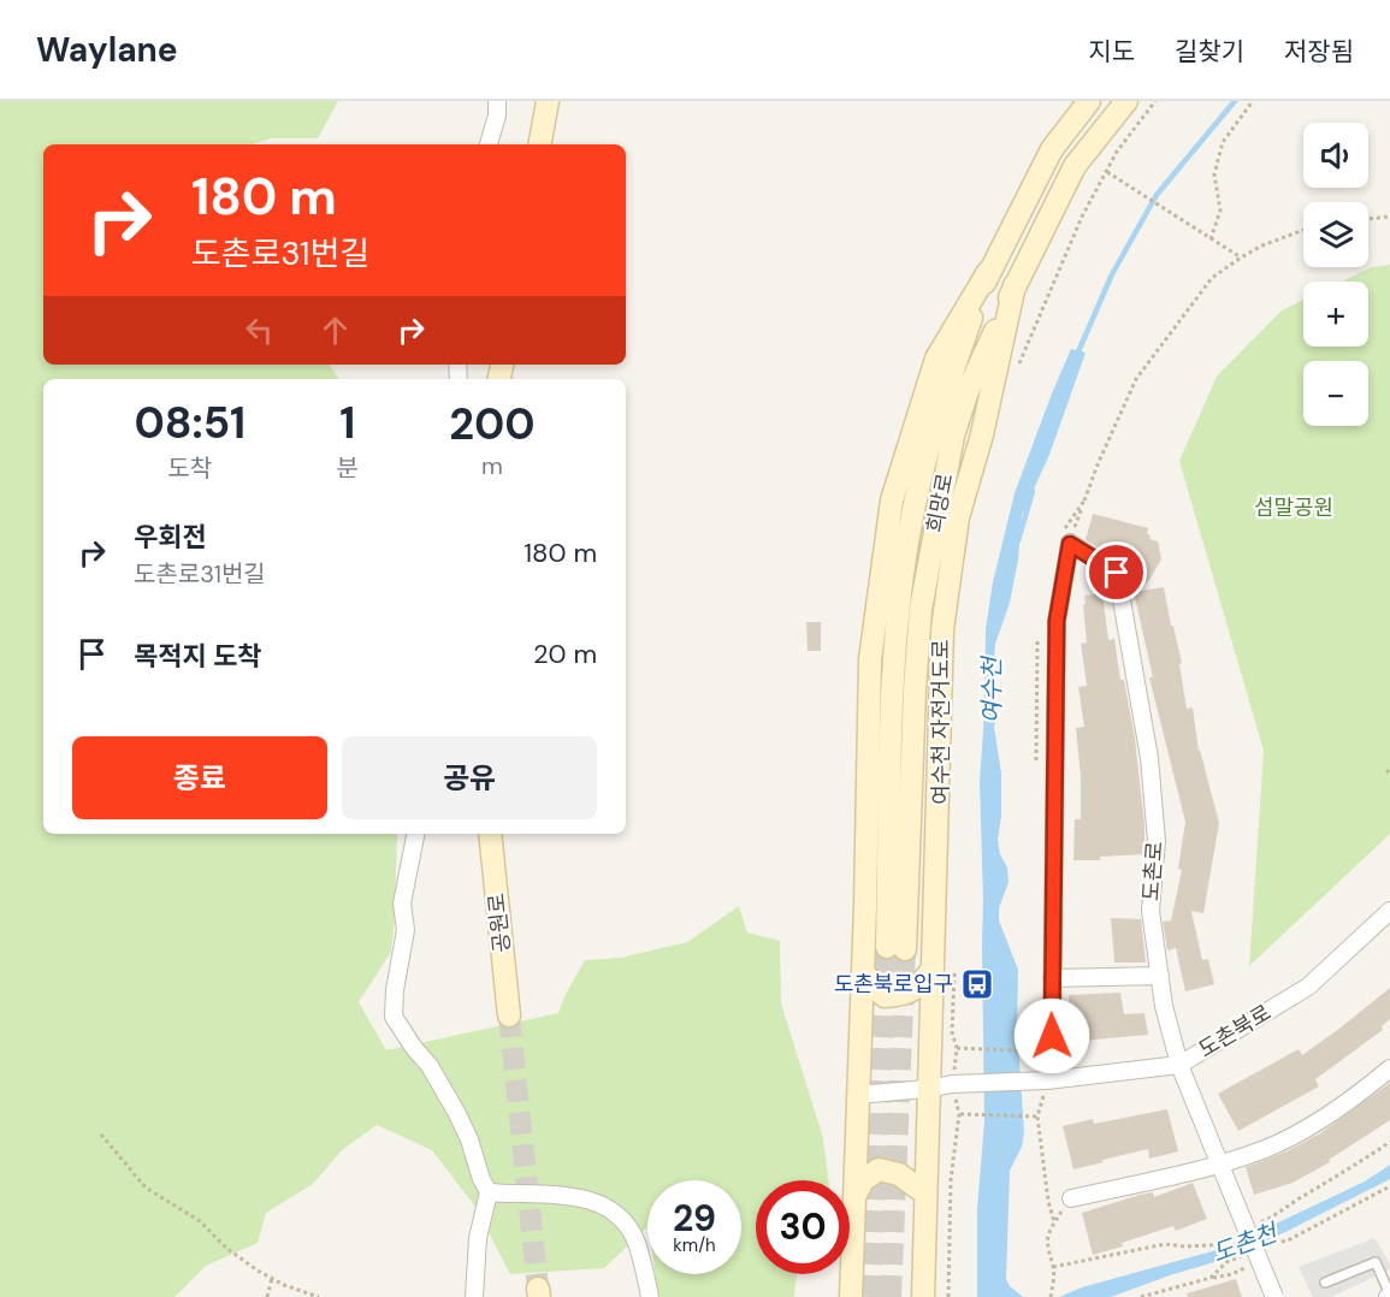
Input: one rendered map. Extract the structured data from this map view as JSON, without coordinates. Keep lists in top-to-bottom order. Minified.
{"streets":{"main road":["희망로","공원로"],"street":["도촌로","도촌북로"]},"crossings":[["도촌로","도촌북로"]],"water":["여수천","도촌천"],"parks":["섬말공원"],"places":{"bus stop":["도촌북로입구"]},"page":{"header":"Waylane","nav":["지도","길찾기","저장됨"],"map_buttons":["+","−"],"turn":["180 m","도촌로31번길"],"eta":["08:51","도착","1","분","200","m"],"list":[{"name":"우회전","note":"도촌로31번길","value":"180 m"},{"name":"목적지 도착","value":"20 m"}],"buttons":["종료","공유"],"speed":"29 km/h","limit":"30"}}
